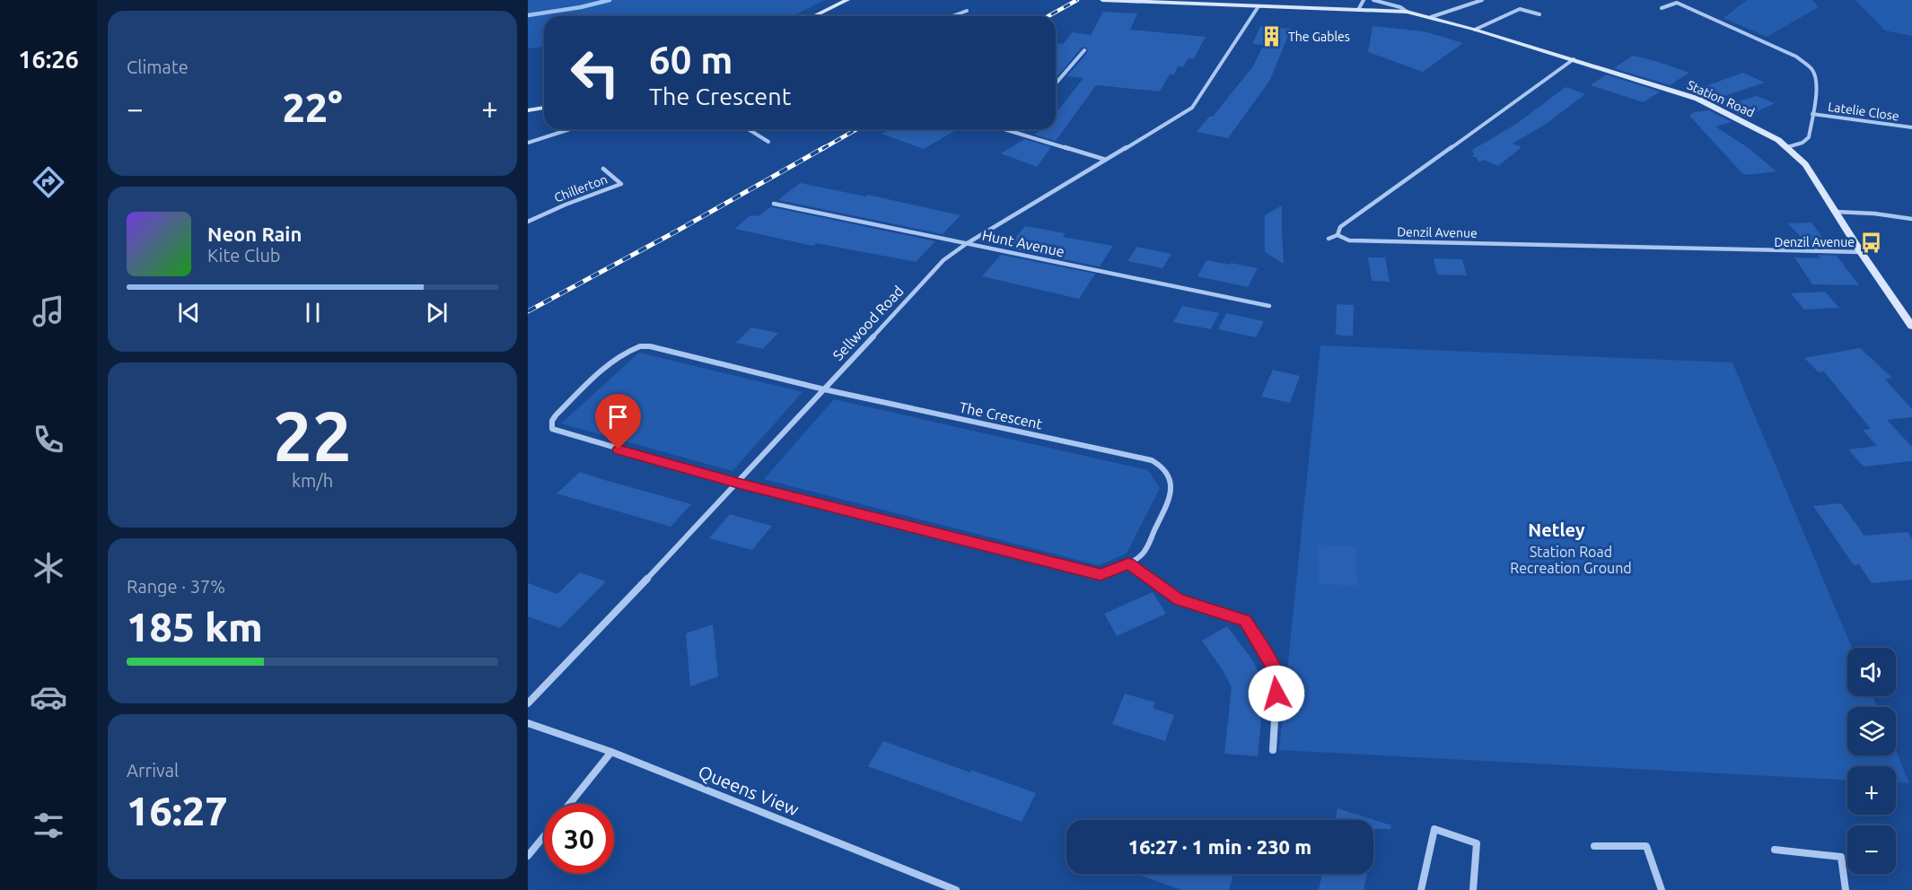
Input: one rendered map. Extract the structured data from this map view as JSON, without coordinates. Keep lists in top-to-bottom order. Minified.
{"streets":{"street":["Station Road","Latelie Close","Chillerton","Denzil Avenue","Hunt Avenue","Sellwood Road","The Crescent","Queens View"]},"crossings":[["Station Road","Denzil Avenue"],["Station Road","Sellwood Road"],["Hunt Avenue","Sellwood Road"],["Sellwood Road","The Crescent"]],"districts":["Netley"],"parks":["Station Road Recreation Ground"],"places":{"building":["The Gables"],"bus stop":["Denzil Avenue"]},"page":{"tabs":"16:26","tile":["Climate",["22","km/h"],["Range · 37%","185 km"],["Arrival","16:27"]],"turn":["60 m","The Crescent"],"heat":["−","22°","+"],"song":["Neon Rain","Kite Club"],"map_buttons":["+","−"],"limit":"30","trip":"16:27 · 1 min · 230 m"}}
